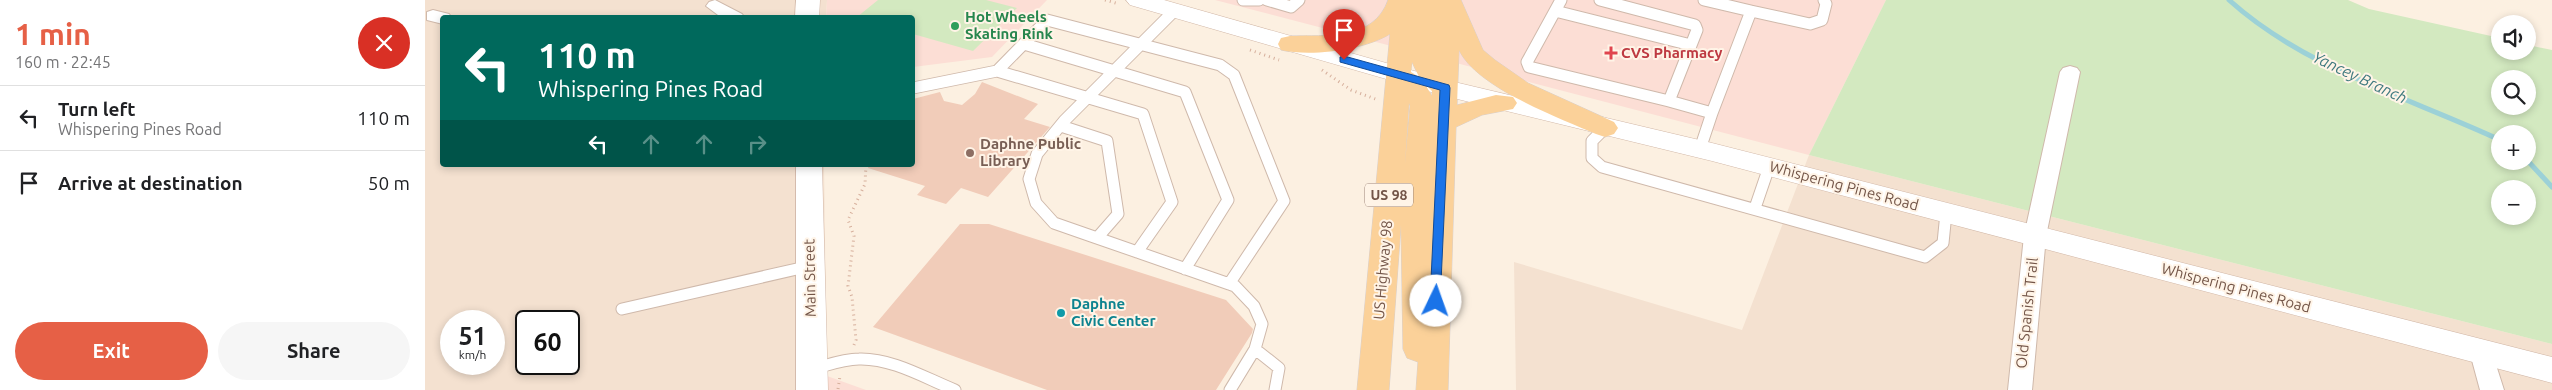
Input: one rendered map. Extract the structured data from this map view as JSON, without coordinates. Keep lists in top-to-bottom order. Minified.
{"streets":{"main road":["US 98","US Highway 98"],"street":["Whispering Pines Road","Main Street","Old Spanish Trail"]},"crossings":[["Whispering Pines Road","US Highway 98"],["Whispering Pines Road","Old Spanish Trail"]],"water":["Yancey Branch"],"places":{"other":["Hot Wheels Skating Rink","Daphne Public Library","Daphne Civic Center"],"health":["CVS Pharmacy"]},"page":{"heading":["1 min","160 m · 22:45"],"map_buttons":["+","−"],"turn":["110 m","Whispering Pines Road"],"list":[{"name":"Turn left","note":"Whispering Pines Road","value":"110 m"},{"name":"Arrive at destination","value":"50 m"}],"speed":"51 km/h","limit":"60","buttons":["Exit","Share"]}}
